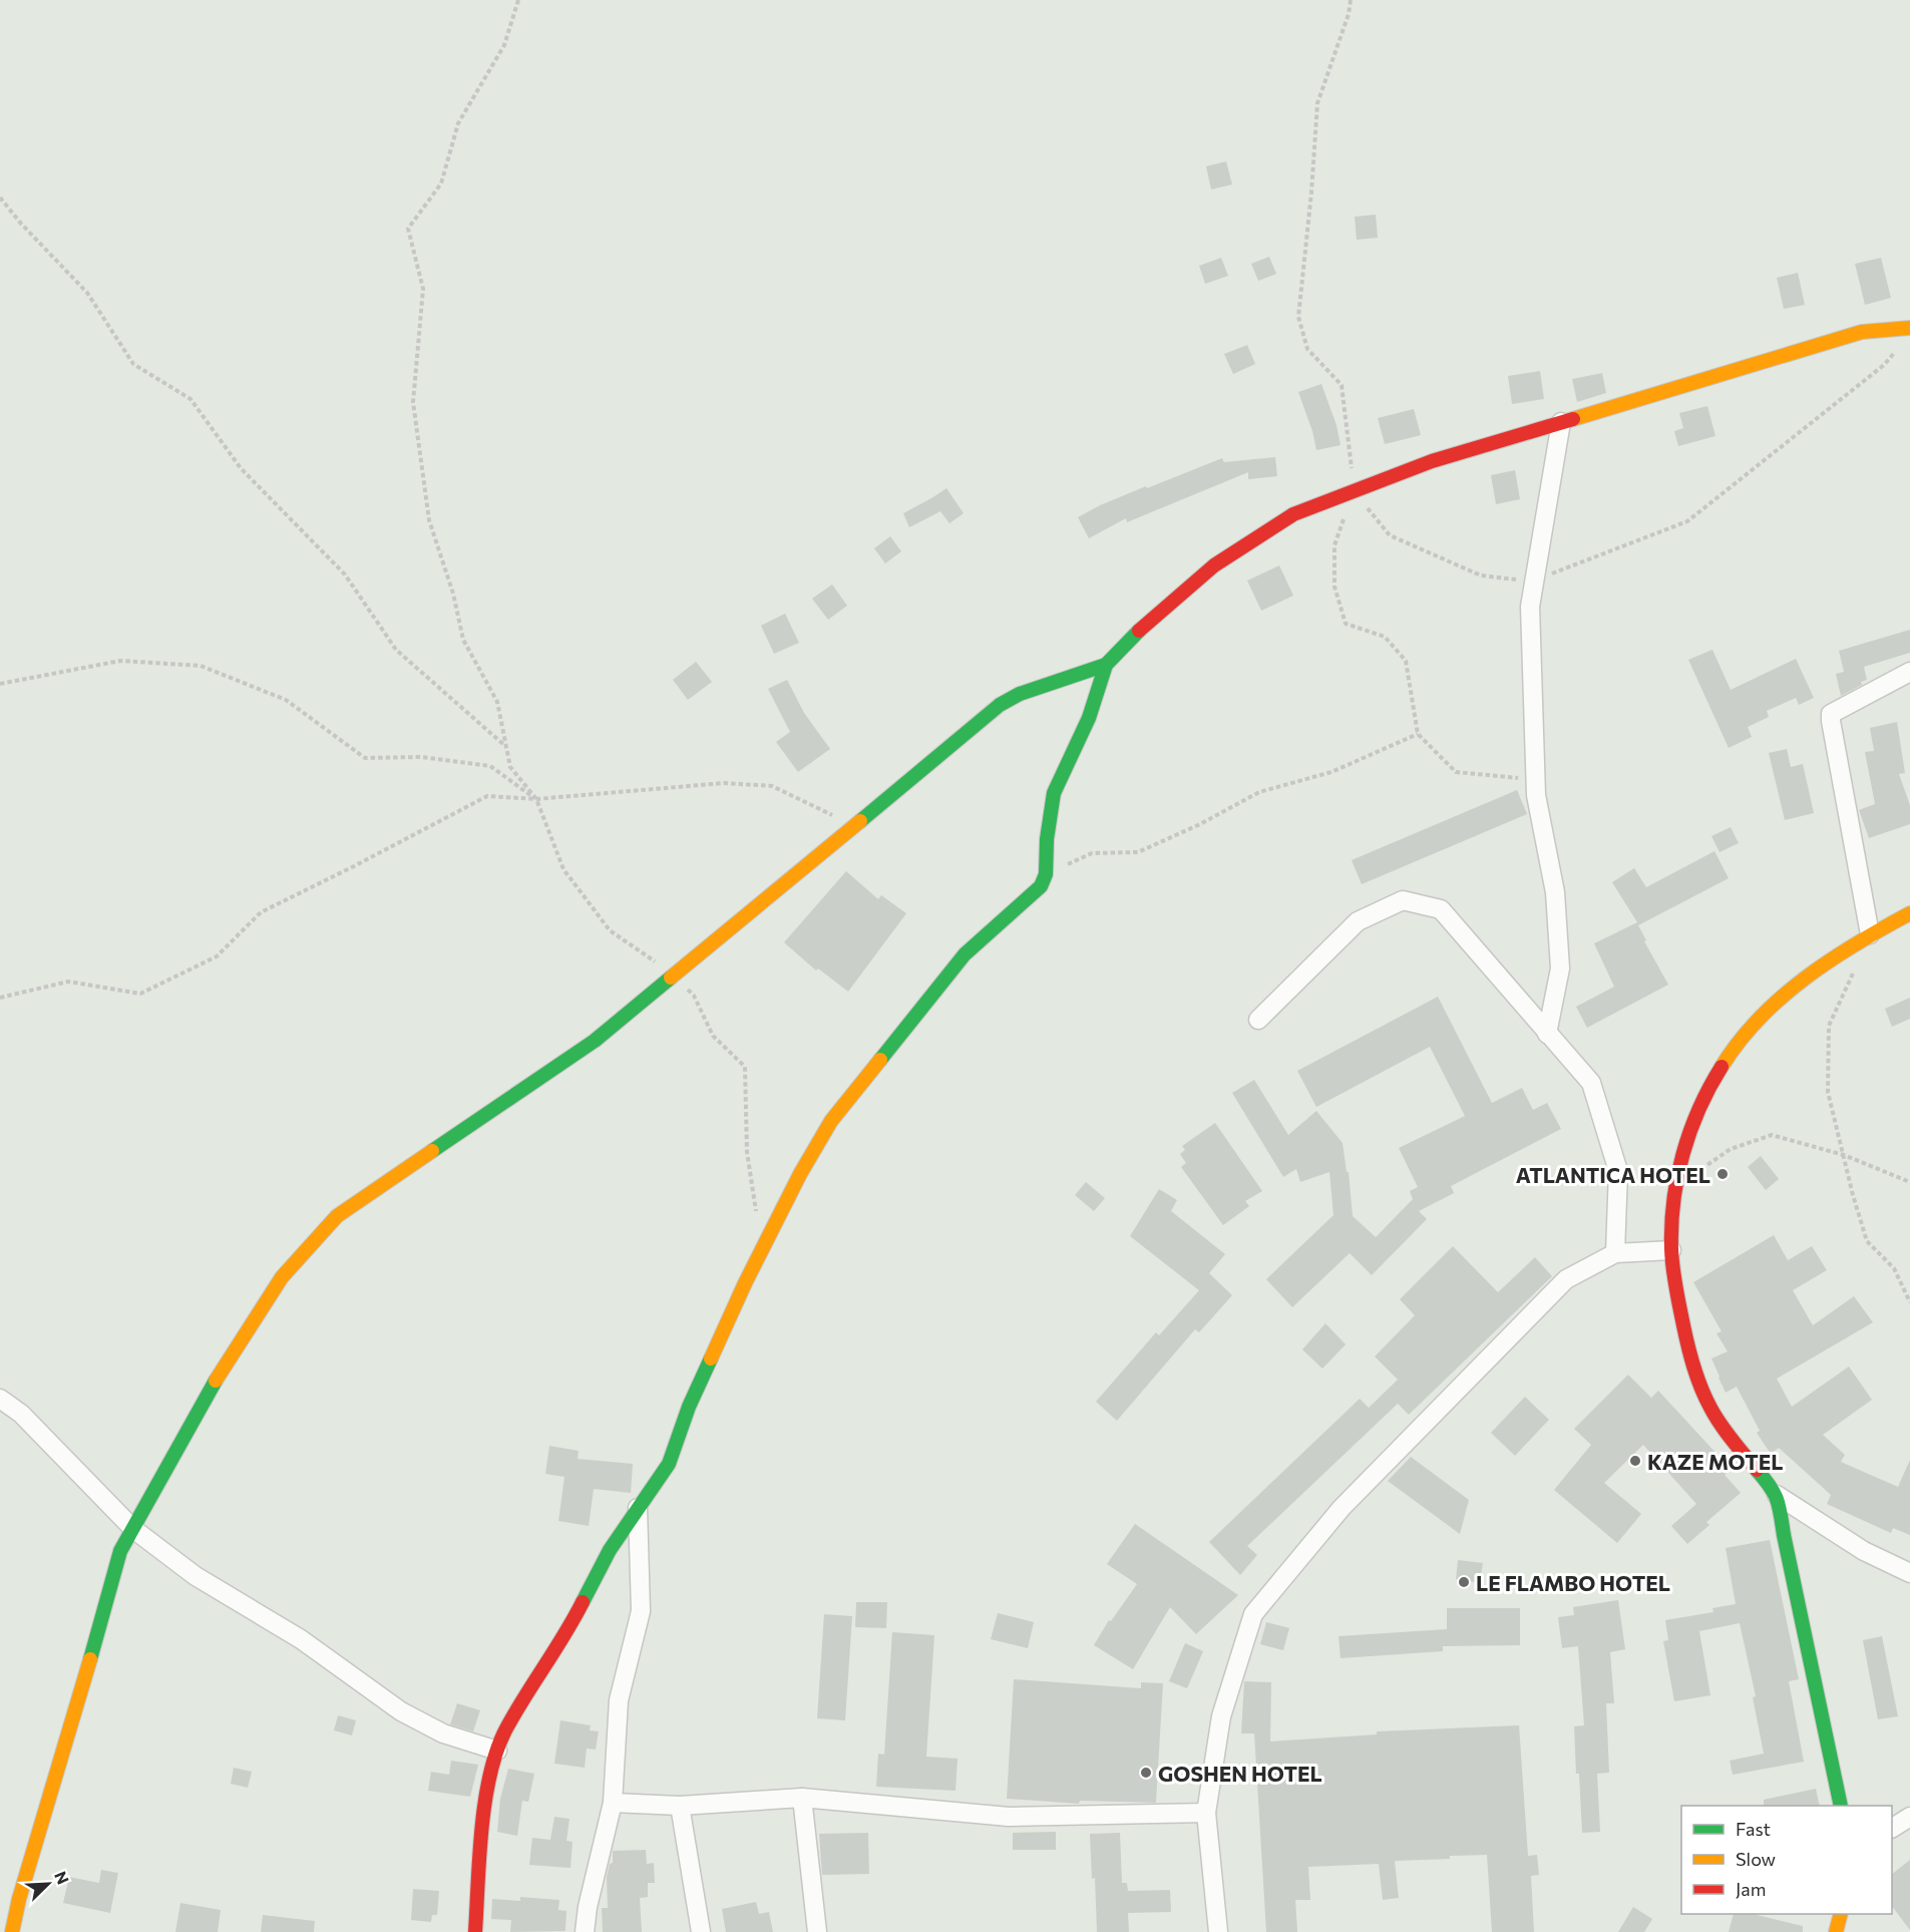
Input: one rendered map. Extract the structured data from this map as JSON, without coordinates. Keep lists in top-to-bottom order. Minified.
{"places":["ATLANTICA HOTEL","KAZE MOTEL","LE FLAMBO HOTEL","GOSHEN HOTEL"],"legend":["Fast","Slow","Jam"],"north":"top right"}
